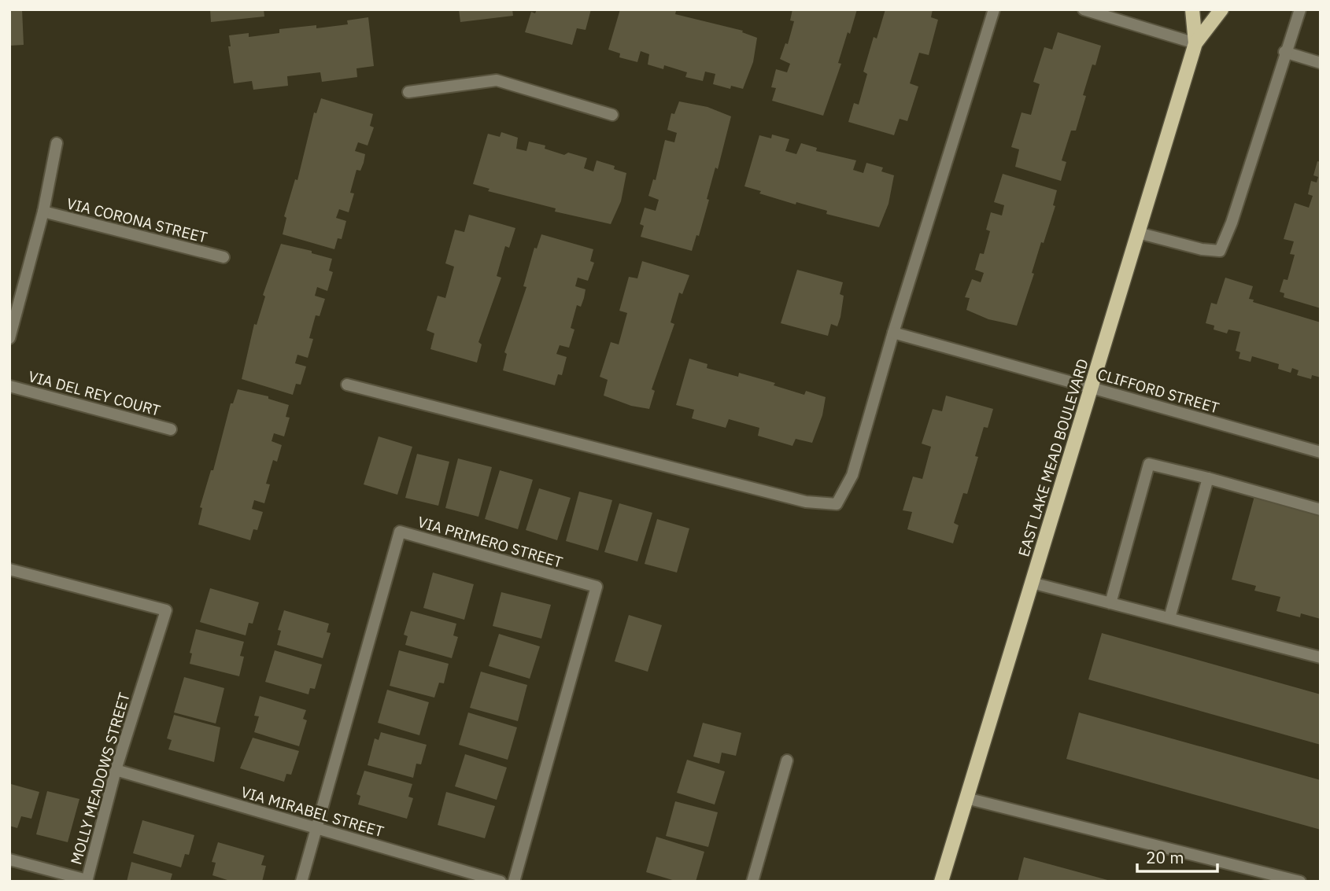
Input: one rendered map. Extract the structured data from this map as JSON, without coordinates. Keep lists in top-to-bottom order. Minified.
{"streets":{"main road":["EAST LAKE MEAD BOULEVARD"],"street":["VIA CORONA STREET","CLIFFORD STREET","VIA DEL REY COURT","VIA PRIMERO STREET","MOLLY MEADOWS STREET","VIA MIRABEL STREET"]},"crossings":[["CLIFFORD STREET","EAST LAKE MEAD BOULEVARD"],["VIA PRIMERO STREET","VIA MIRABEL STREET"],["MOLLY MEADOWS STREET","VIA MIRABEL STREET"]],"scale_bar":"20 m"}
